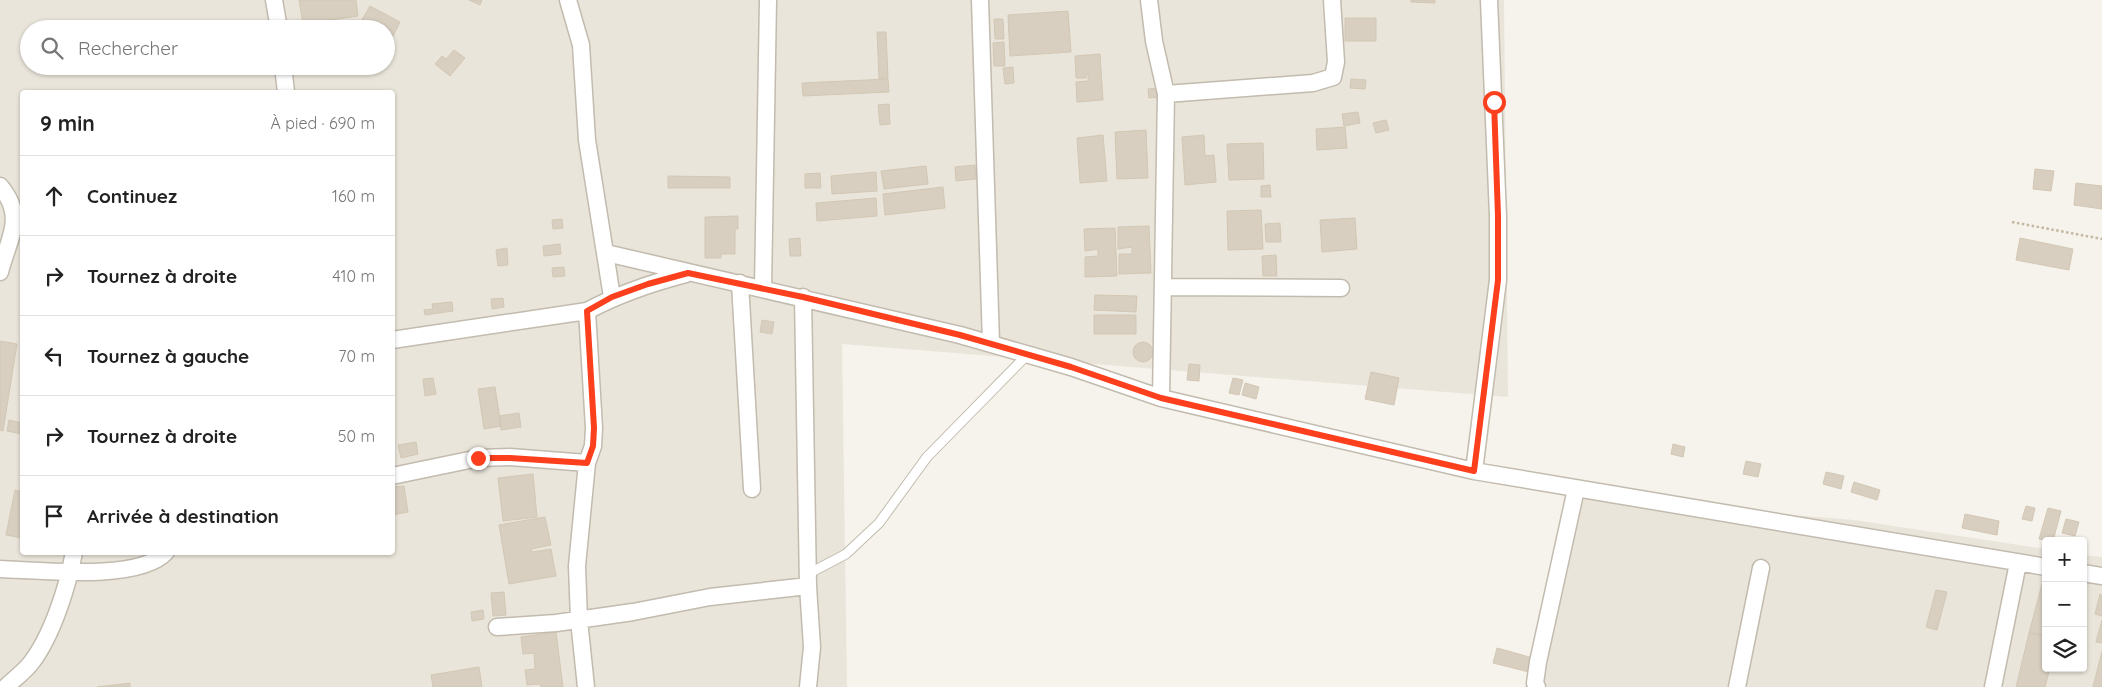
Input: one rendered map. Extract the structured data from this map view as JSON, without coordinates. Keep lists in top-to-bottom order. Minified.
{"page":{"search":"Rechercher","heading":["9 min","À pied · 690 m"],"list":[["Continuez","160 m"],["Tournez à droite","410 m"],["Tournez à gauche","70 m"],["Tournez à droite","50 m"],"Arrivée à destination"],"map_buttons":["+","−"]}}
